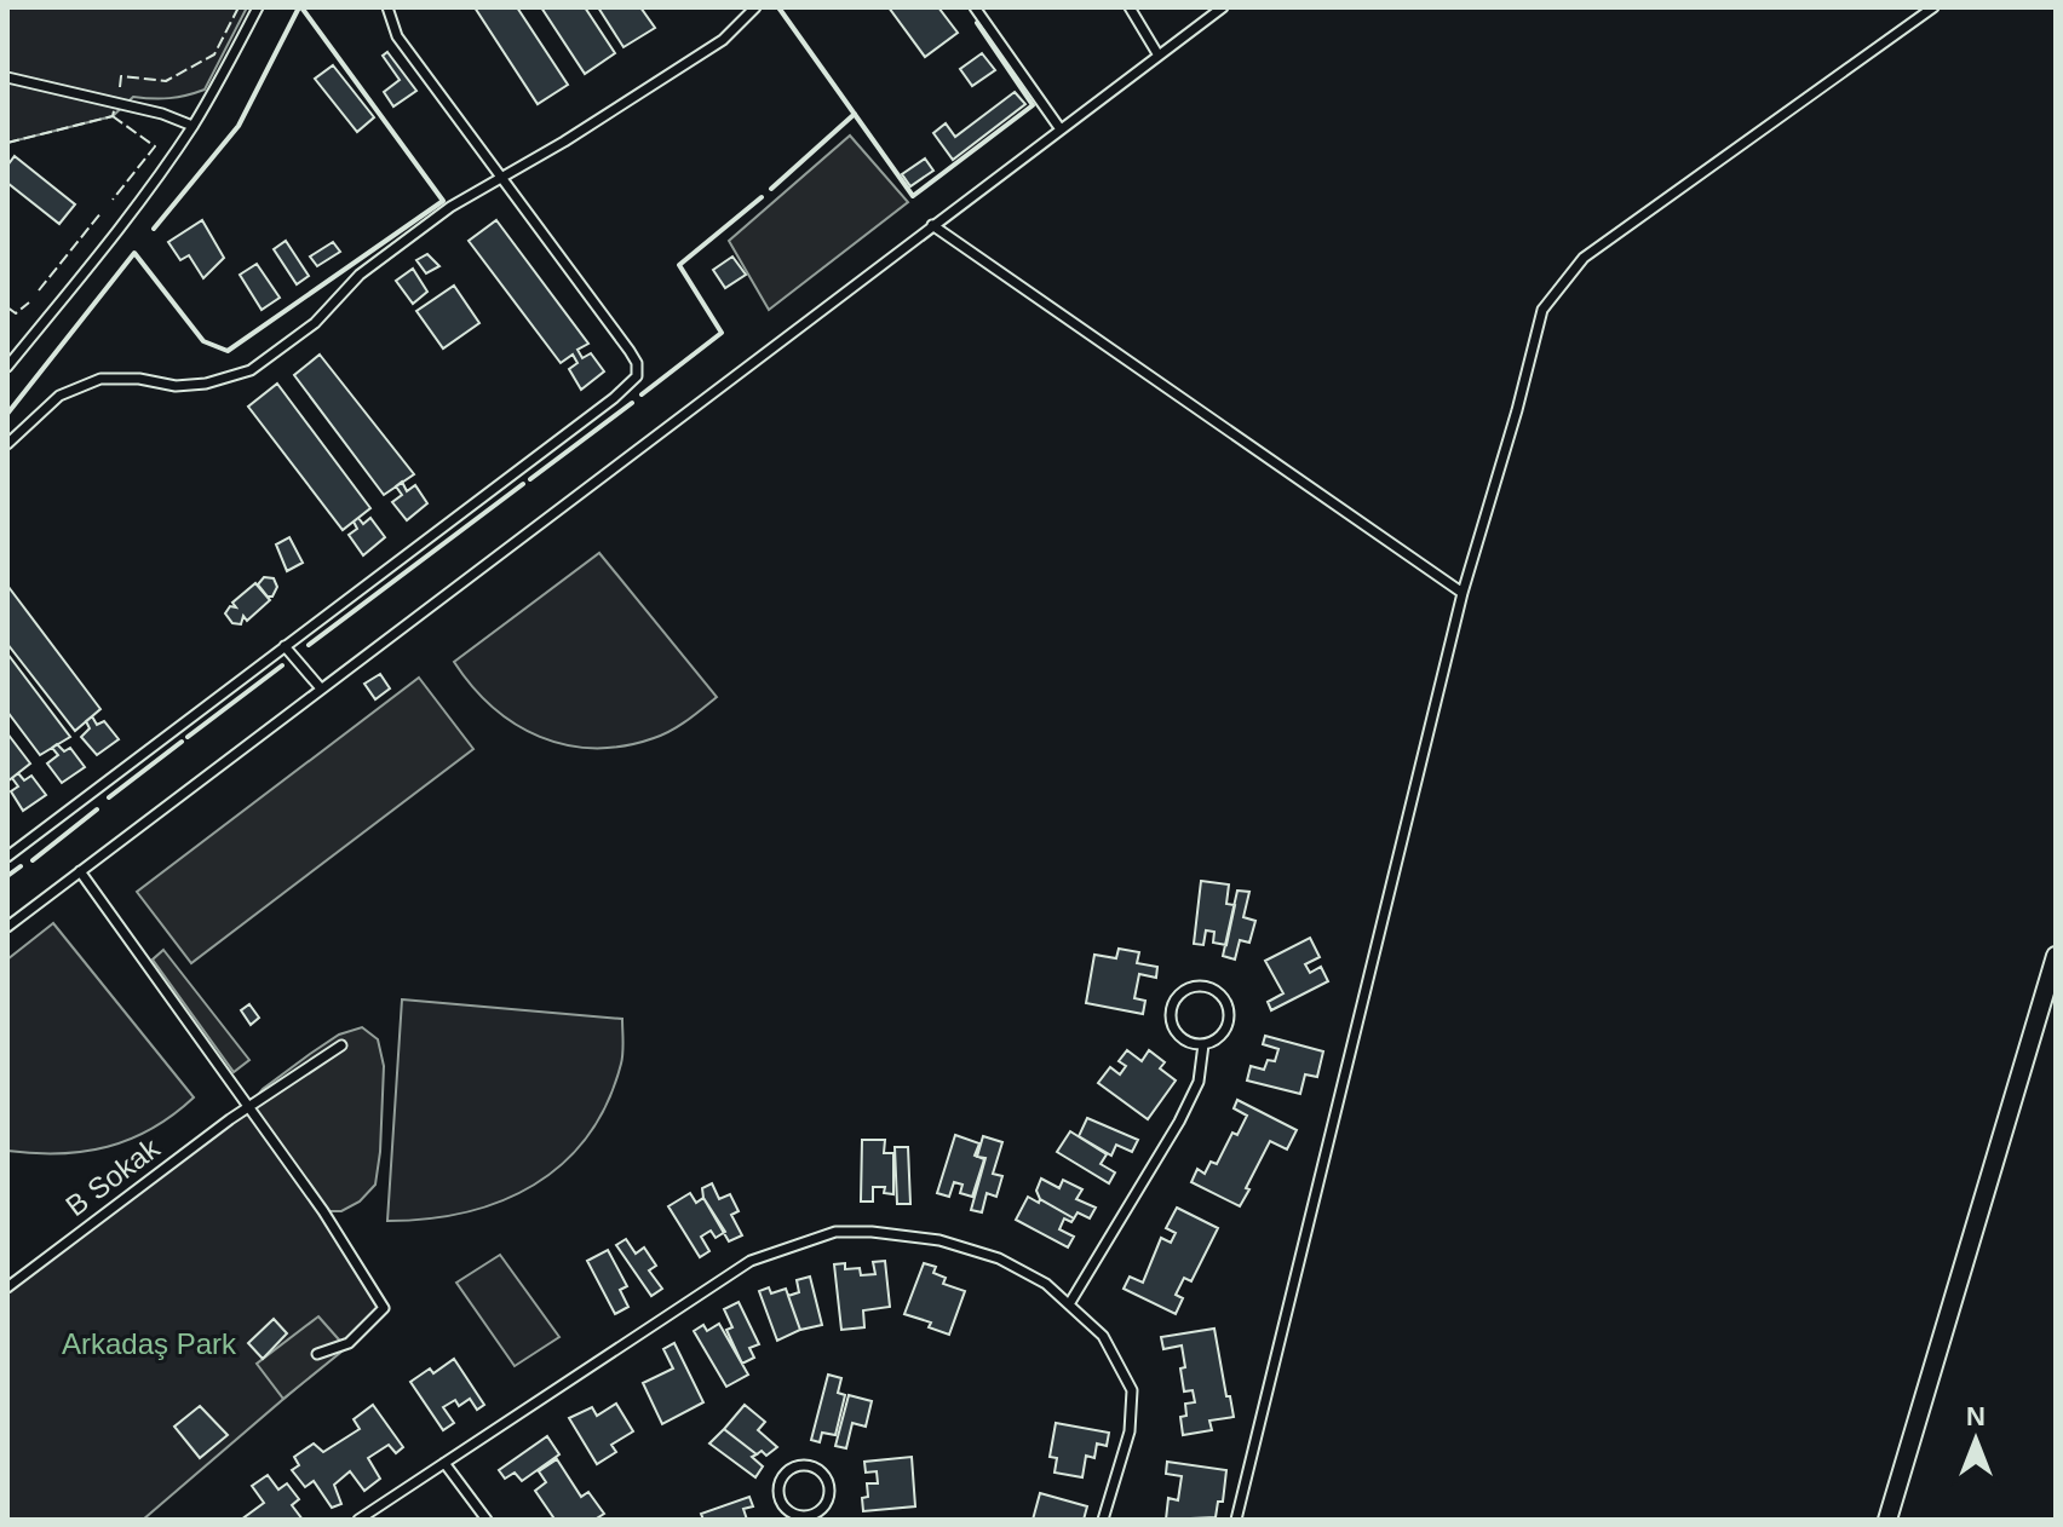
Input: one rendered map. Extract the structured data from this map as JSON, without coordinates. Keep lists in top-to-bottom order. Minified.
{"streets":{"lane":["B Sokak"]},"parks":["Arkadaş Park"],"north":"top"}
